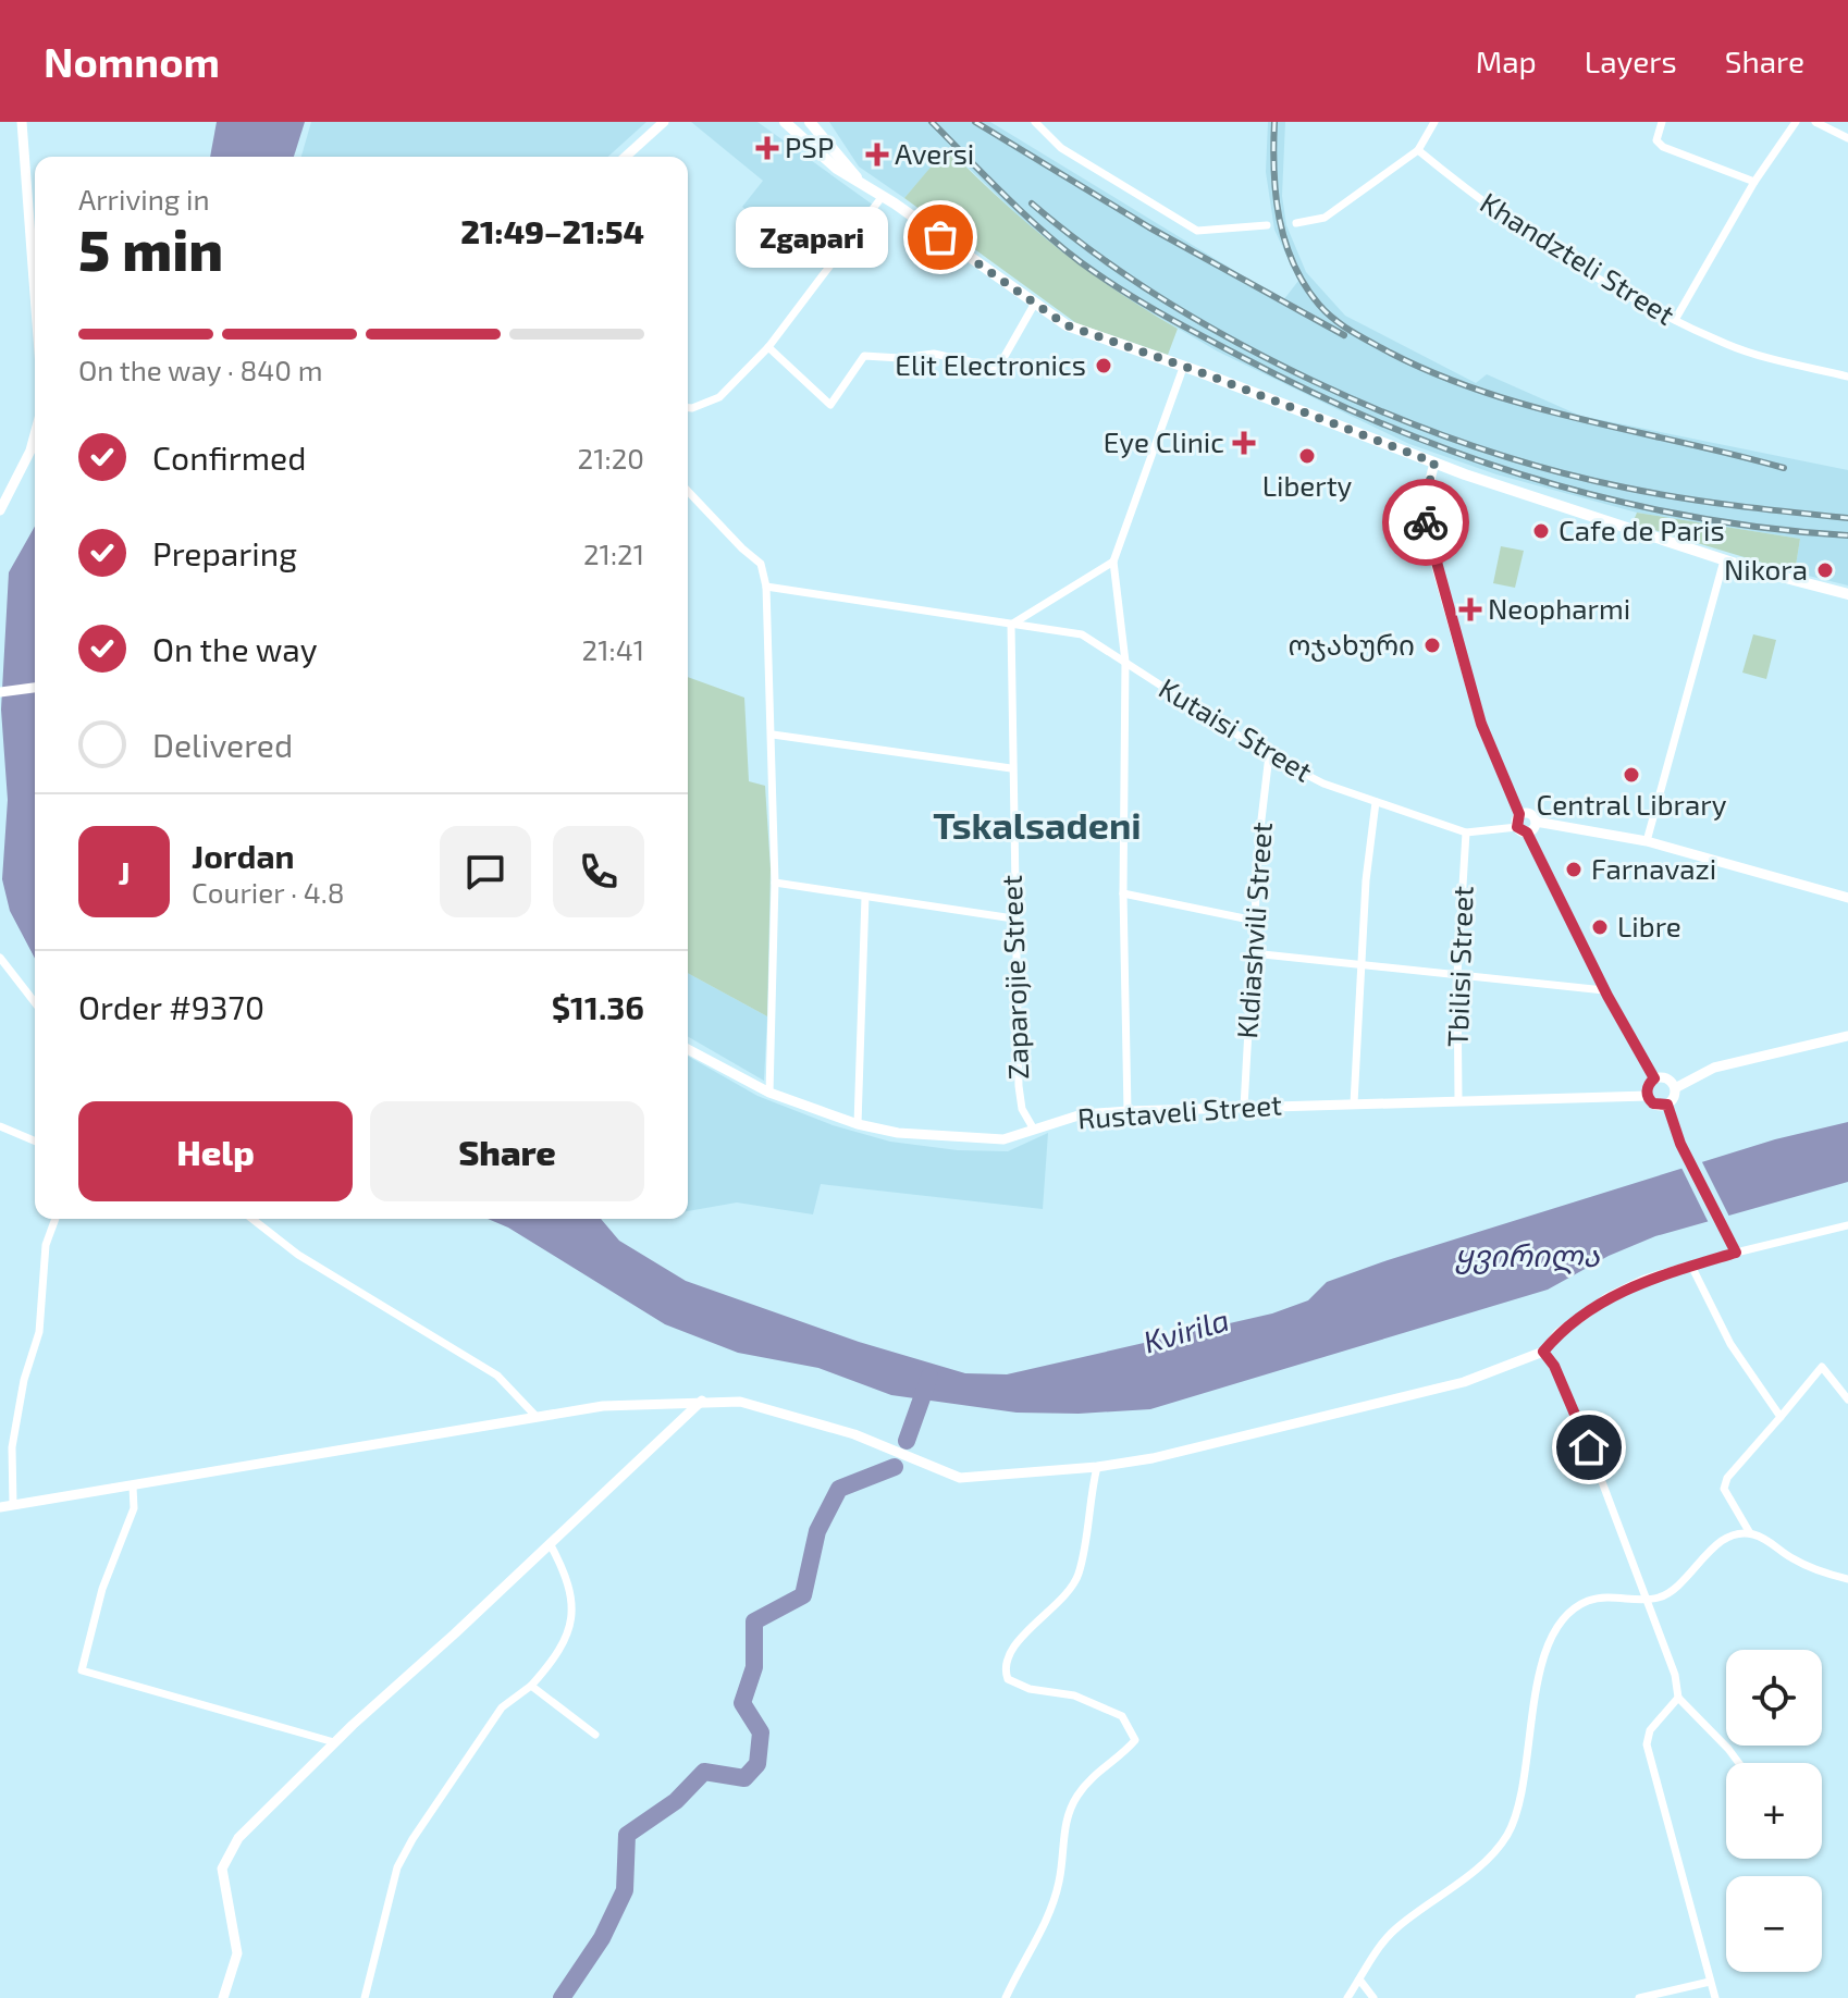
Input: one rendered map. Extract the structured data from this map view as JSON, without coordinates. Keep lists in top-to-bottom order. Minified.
{"streets":{"street":["Khandzteli Street","Kutaisi Street","Kldiashvili Street","Tbilisi Street","Zaparojie Street","Rustaveli Street"]},"crossings":[["Kutaisi Street","Kldiashvili Street"],["Kutaisi Street","Tbilisi Street"],["Kutaisi Street","Zaparojie Street"],["Kldiashvili Street","Rustaveli Street"],["Tbilisi Street","Rustaveli Street"],["Zaparojie Street","Rustaveli Street"]],"districts":["Tskalsadeni"],"water":["ყვირილა","Kvirila"],"places":{"health":["PSP","Aversi","Eye Clinic","Neopharmi"],"other":["Zgapari","Elit Electronics","Liberty","Cafe de Paris","Nikora","ოჯახური","Central Library","Farnavazi","Libre"]},"page":{"header":"Nomnom","nav":["Map","Layers","Share"],"heading":["5 min","Arriving in","21:49–21:54"],"panel":["Jordan","Courier · 4.8","Order #9370","$11.36"],"bubble":"Zgapari","bar":"On the way · 840 m","list":[["Confirmed","21:20"],["Preparing","21:21"],["On the way","21:41"],"Delivered"],"round":"J","buttons":["Help","Share"],"map_buttons":["+","−"]}}
